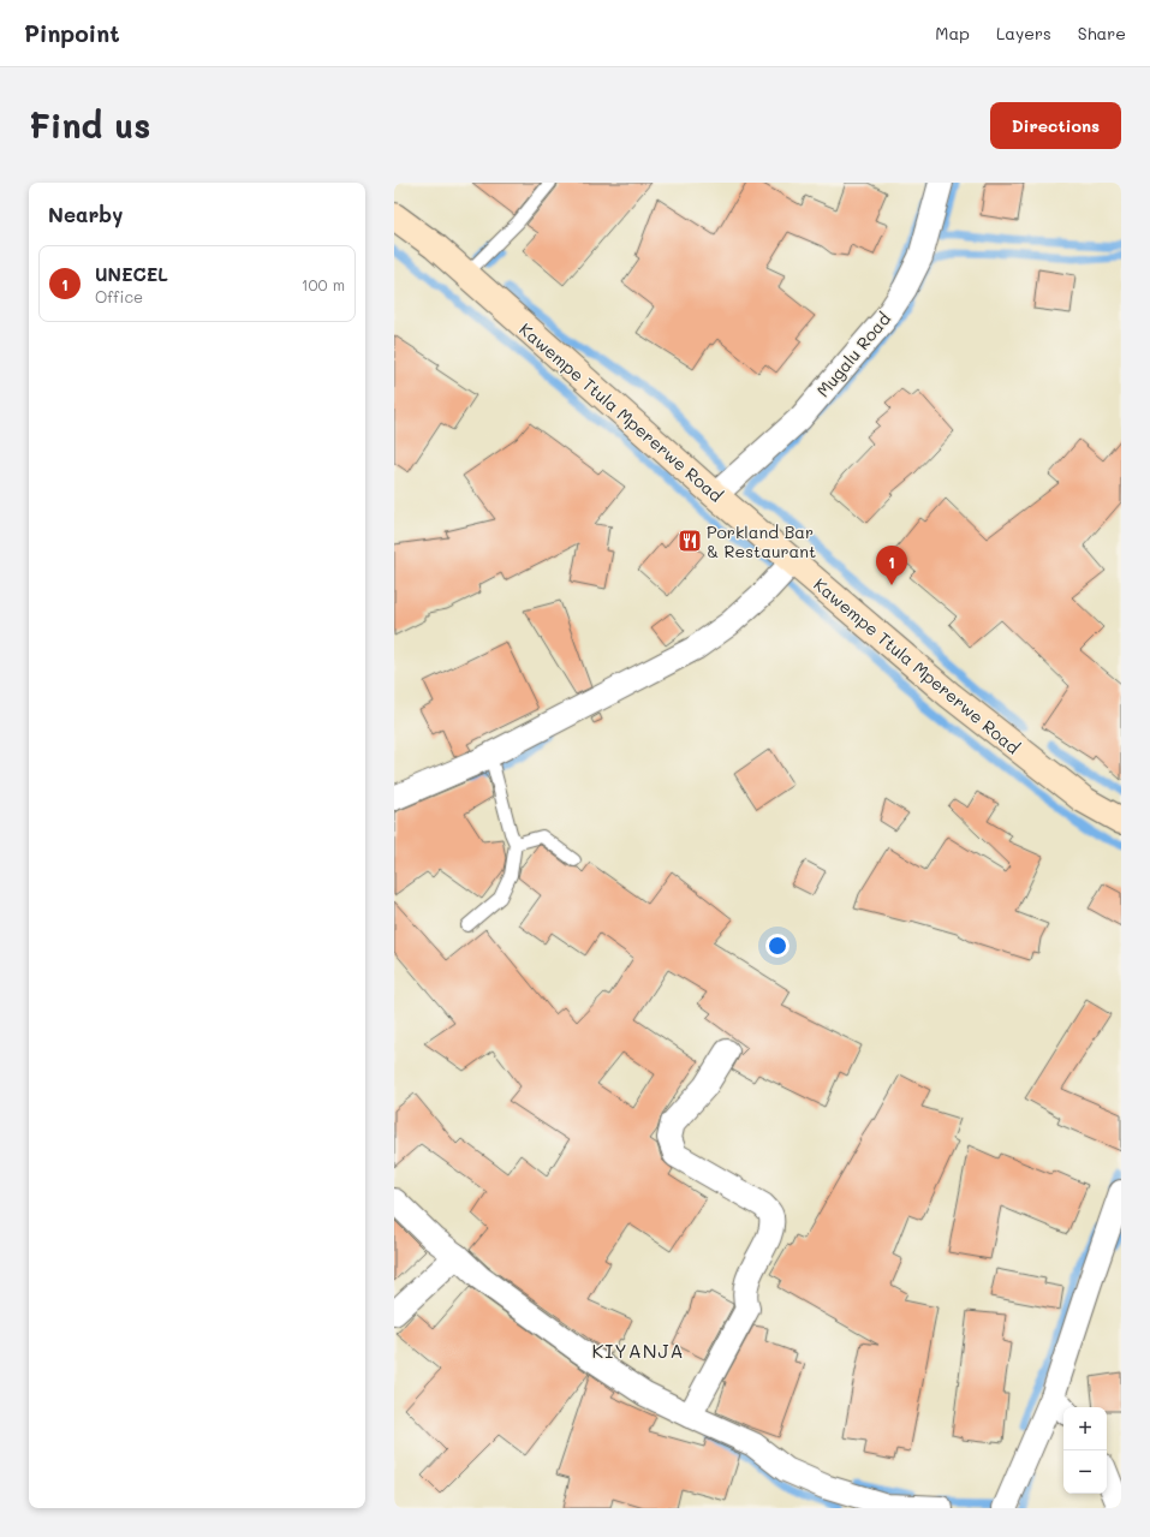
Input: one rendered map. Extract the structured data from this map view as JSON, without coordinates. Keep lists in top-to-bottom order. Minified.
{"streets":{"street":["Mugalu Road","Kawempe Ttula Mpererwe Road"]},"crossings":[["Mugalu Road","Kawempe Ttula Mpererwe Road"]],"districts":["KIYANJA"],"places":{"restaurant":["Porkland Bar & Restaurant"]},"page":{"header":"Pinpoint","nav":["Map","Layers","Share"],"buttons":"Directions","title":"Find us","heading":"Nearby","list":[{"mark":"1","name":"UNECEL","note":"Office","value":"100 m"}],"pins":"1","map_buttons":["+","−"]}}
